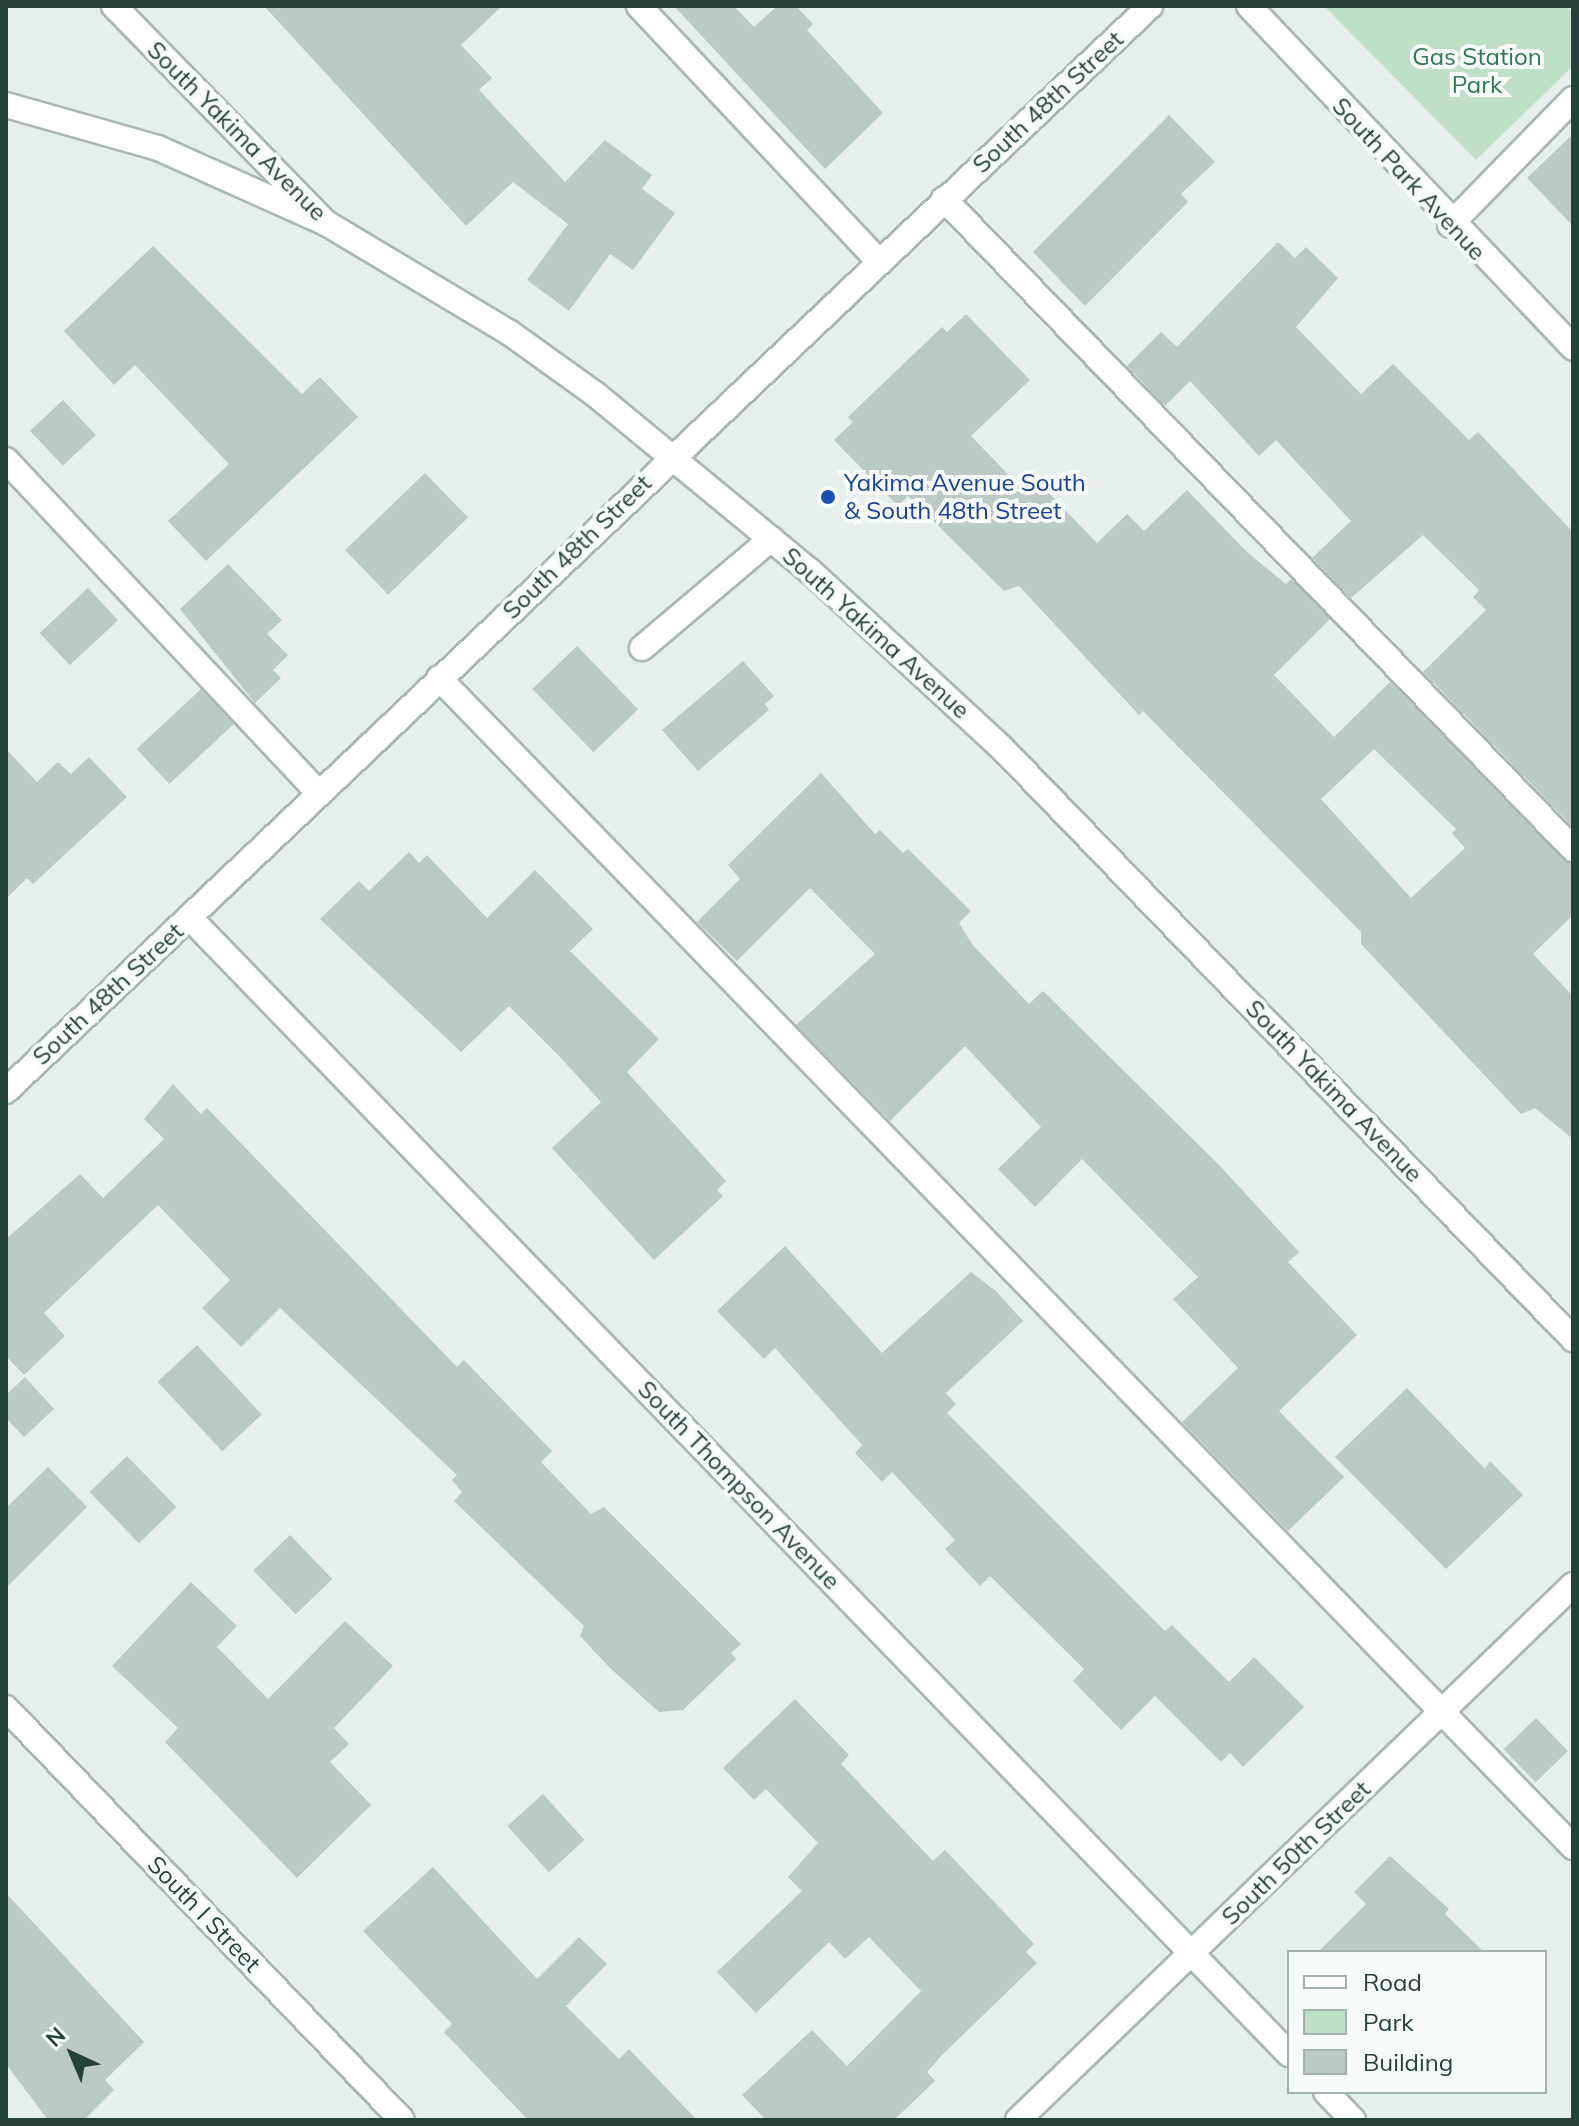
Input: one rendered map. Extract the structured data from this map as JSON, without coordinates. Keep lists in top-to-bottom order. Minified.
{"streets":{"street":["South 48th Street","South Yakima Avenue","South Park Avenue","South Thompson Avenue","South 50th Street","South I Street"]},"crossings":[["South 48th Street","South Yakima Avenue"],["South 48th Street","South Thompson Avenue"],["South Thompson Avenue","South 50th Street"]],"parks":["Gas Station Park"],"places":["Yakima Avenue South & South 48th Street"],"legend":["Road","Park","Building"],"north":"top left"}
